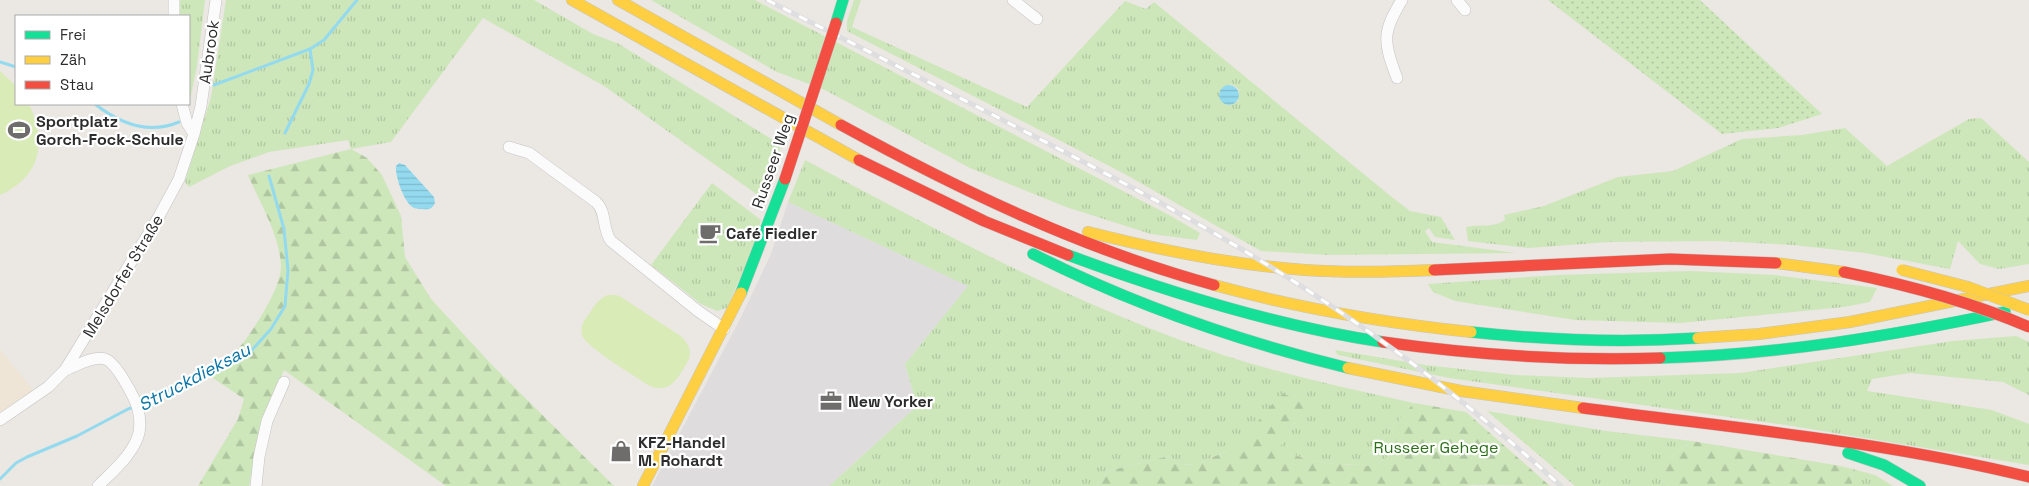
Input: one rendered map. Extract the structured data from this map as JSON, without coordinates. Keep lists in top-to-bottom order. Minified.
{"streets":{"main road":["Russeer Weg"],"street":["Aubrook","Melsdorfer Straße"]},"crossings":[["Aubrook","Melsdorfer Straße"]],"water":["Struckdieksau"],"parks":["Russeer Gehege"],"places":{"sports":["Sportplatz Gorch-Fock-Schule"],"cafe":["Café Fiedler"],"office":["New Yorker"],"shop":["KFZ-Handel M. Rohardt"]},"legend":["Frei","Zäh","Stau"]}
